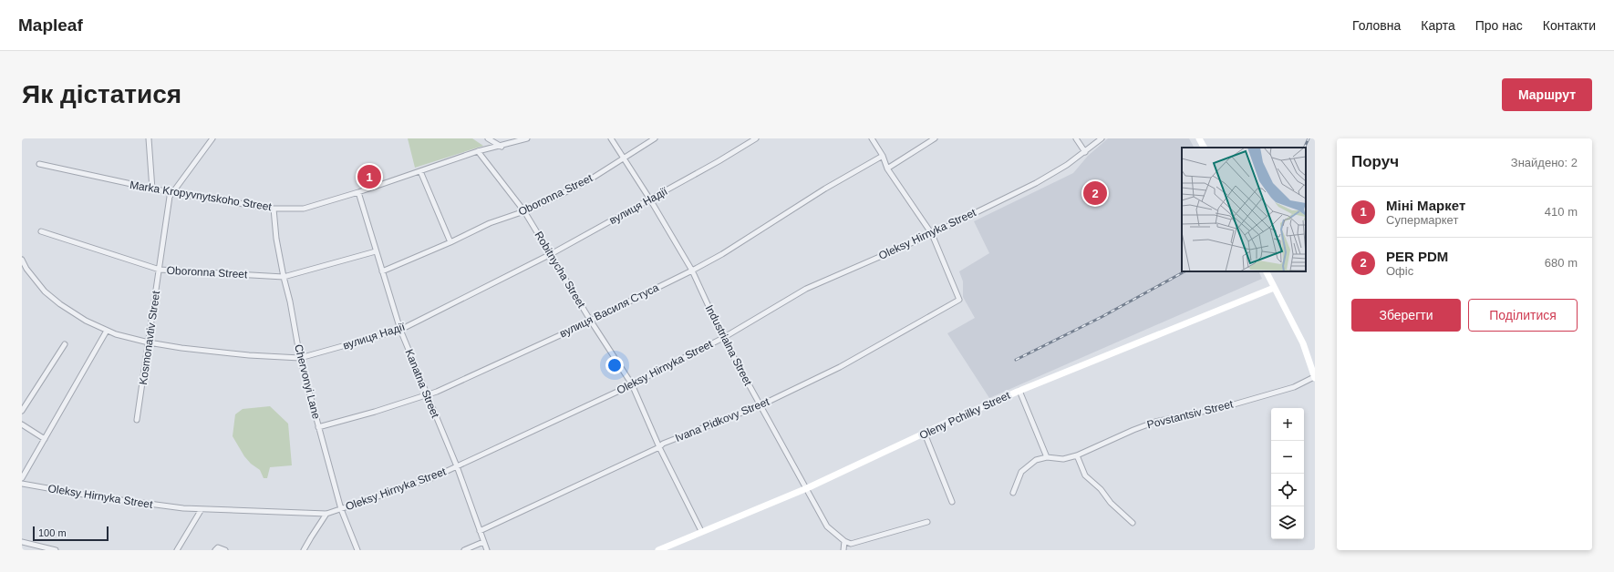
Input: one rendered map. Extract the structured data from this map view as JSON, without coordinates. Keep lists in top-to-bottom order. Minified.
{"streets":{"street":["Oboronna Street","Marka Kropyvnytskoho Street","вулиця Надії","Oleksy Hirnyka Street","Robitnycha Street","вулиця Василя Стуса","Kosmonavtiv Street","Industrialna Street","Chervonyi Lane","Kanatna Street","Povstantsiv Street","Oleny Pchilky Street","Ivana Pidkovy Street"]},"crossings":[["Oboronna Street","Robitnycha Street"],["Oboronna Street","Kosmonavtiv Street"],["Oboronna Street","Industrialna Street"],["Oboronna Street","Chervonyi Lane"],["Oboronna Street","Kanatna Street"],["Marka Kropyvnytskoho Street","Robitnycha Street"],["Marka Kropyvnytskoho Street","Kosmonavtiv Street"],["Marka Kropyvnytskoho Street","Chervonyi Lane"],["Marka Kropyvnytskoho Street","Kanatna Street"],["вулиця Надії","Robitnycha Street"],["вулиця Надії","Kosmonavtiv Street"],["вулиця Надії","Industrialna Street"],["вулиця Надії","Chervonyi Lane"],["вулиця Надії","Kanatna Street"],["Oleksy Hirnyka Street","Robitnycha Street"],["Oleksy Hirnyka Street","Industrialna Street"],["Oleksy Hirnyka Street","Chervonyi Lane"],["Oleksy Hirnyka Street","Kanatna Street"],["Oleksy Hirnyka Street","Ivana Pidkovy Street"],["Robitnycha Street","вулиця Василя Стуса"],["Robitnycha Street","Oleny Pchilky Street"],["Robitnycha Street","Ivana Pidkovy Street"],["вулиця Василя Стуса","Industrialna Street"],["вулиця Василя Стуса","Chervonyi Lane"],["вулиця Василя Стуса","Kanatna Street"],["Industrialna Street","Oleny Pchilky Street"],["Industrialna Street","Ivana Pidkovy Street"],["Kanatna Street","Ivana Pidkovy Street"]],"scale_bar":"100 m","page":{"header":"Mapleaf","nav":["Головна","Карта","Про нас","Контакти"],"buttons":["Маршрут",["Зберегти","Поділитися"]],"title":"Як дістатися","heading":["Поруч","Знайдено: 2"],"pins":["1","2"],"list":[{"mark":"1","name":"Міні Маркет","note":"Супермаркет","value":"410 m"},{"mark":"2","name":"PER PDM","note":"Офіс","value":"680 m"}],"map_buttons":["+","−"],"scale":"100 m"}}
